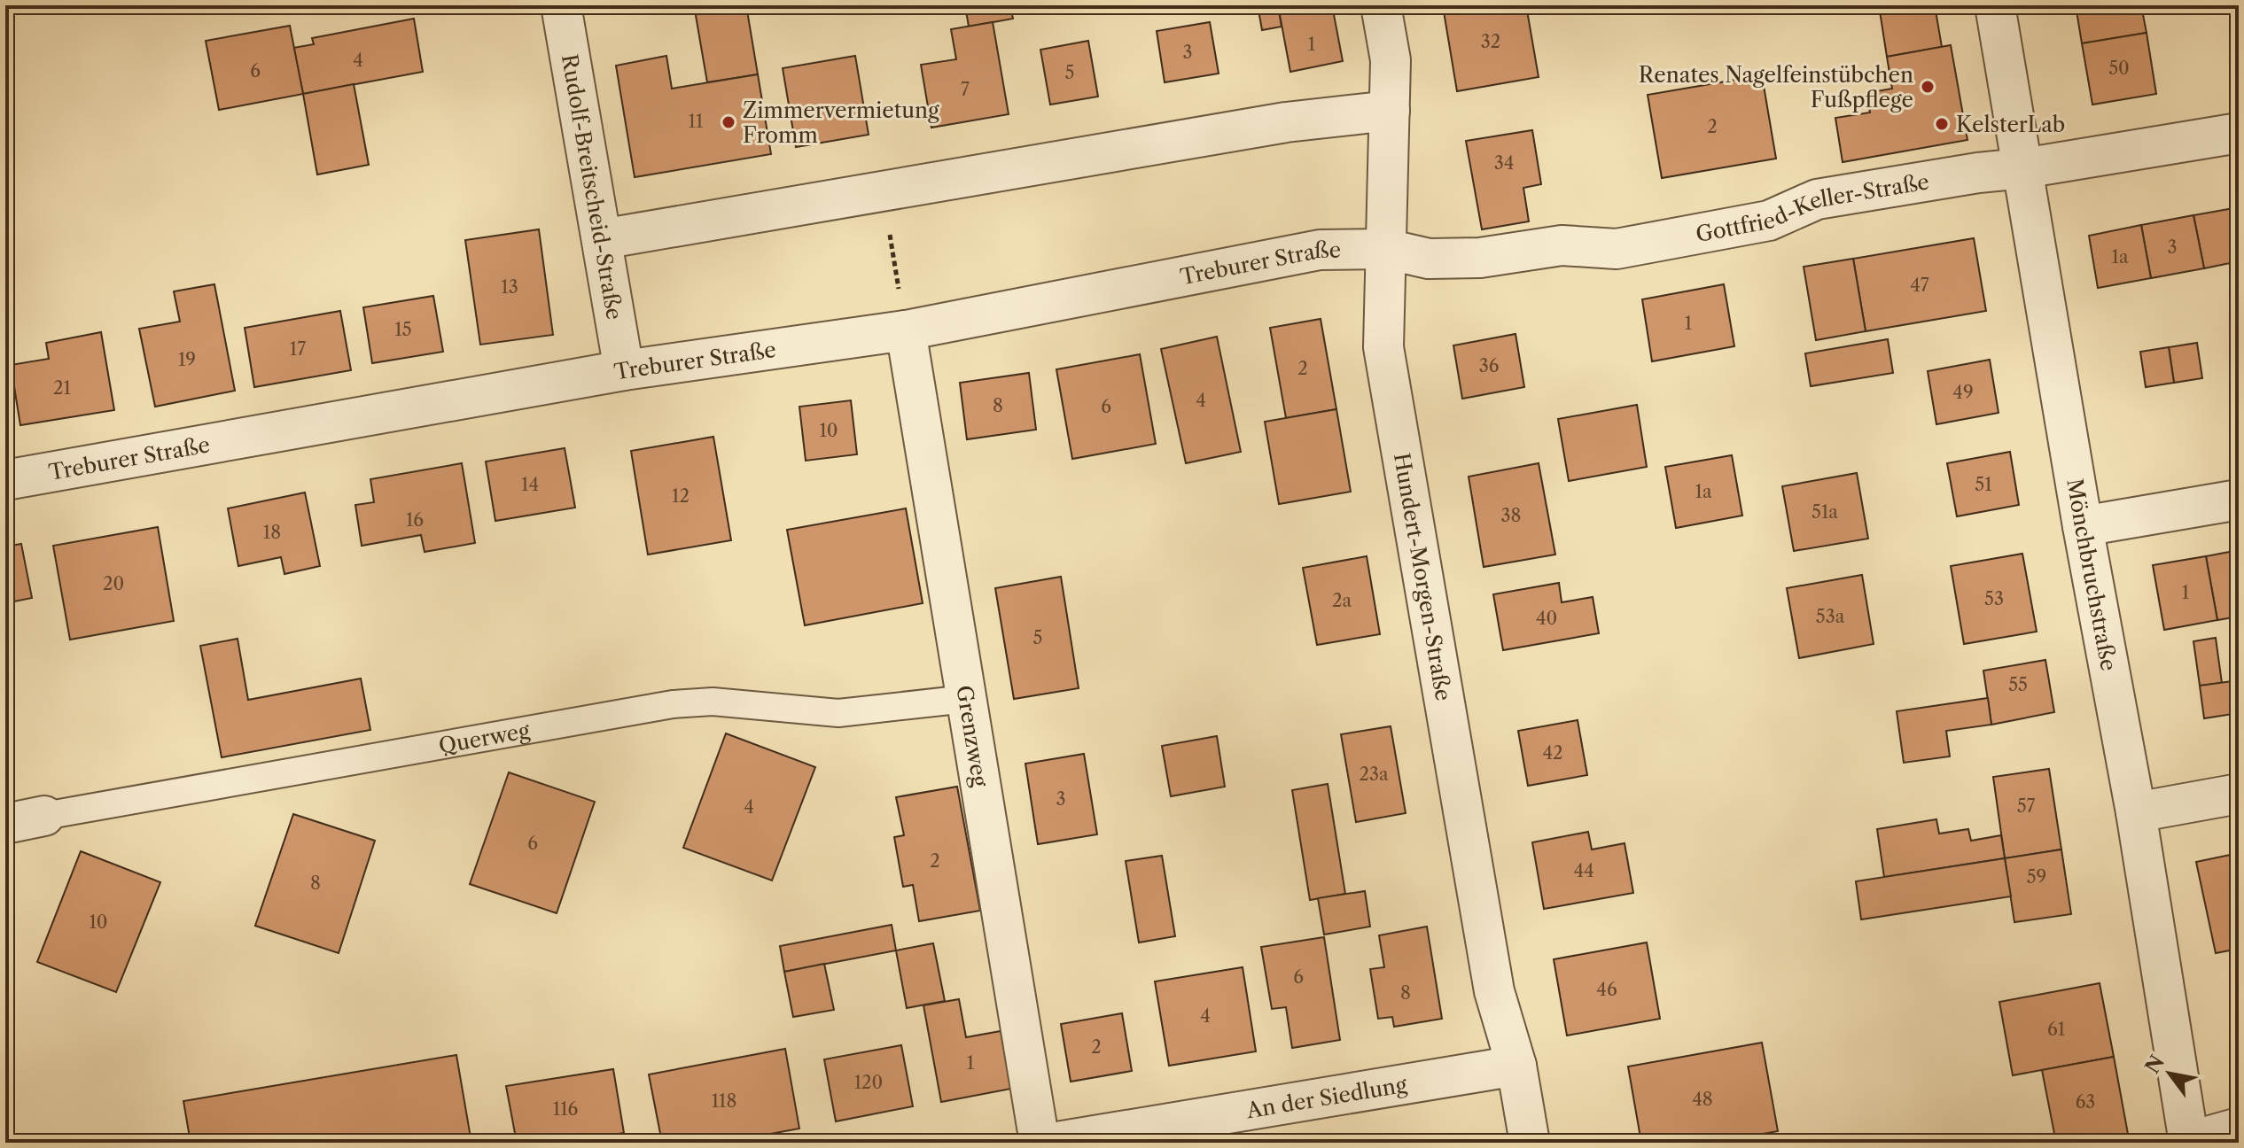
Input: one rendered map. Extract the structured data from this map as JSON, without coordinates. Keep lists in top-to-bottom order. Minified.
{"streets":{"street":["Rudolf-Breitscheid-Straße","Gottfried-Keller-Straße","Treburer Straße","Mönchbruchstraße","Hundert-Morgen-Straße","Grenzweg","Querweg","An der Siedlung"]},"crossings":[["Rudolf-Breitscheid-Straße","Treburer Straße"],["Gottfried-Keller-Straße","Treburer Straße"],["Gottfried-Keller-Straße","Mönchbruchstraße"],["Gottfried-Keller-Straße","Hundert-Morgen-Straße"],["Treburer Straße","Hundert-Morgen-Straße"],["Treburer Straße","Grenzweg"],["Hundert-Morgen-Straße","An der Siedlung"],["Grenzweg","Querweg"]],"places":["Renates Nagelfeinstübchen Fußpflege","Zimmervermietung Fromm","KelsterLab"],"house_numbers":["32","1","3","4","50","6","5","7","11","2","34","3","1a","47","13","1","15","17","19","36","2","21","49","4","8","6","10","14","51","1a","12","51a","38","16","18","20","1","53","2a","53a","40","5","55","42","23a","3","57","4","6","2","44","59","8","10","6","46","8","4","61","2","1","120","48","118","63","116"],"north":"top left"}
